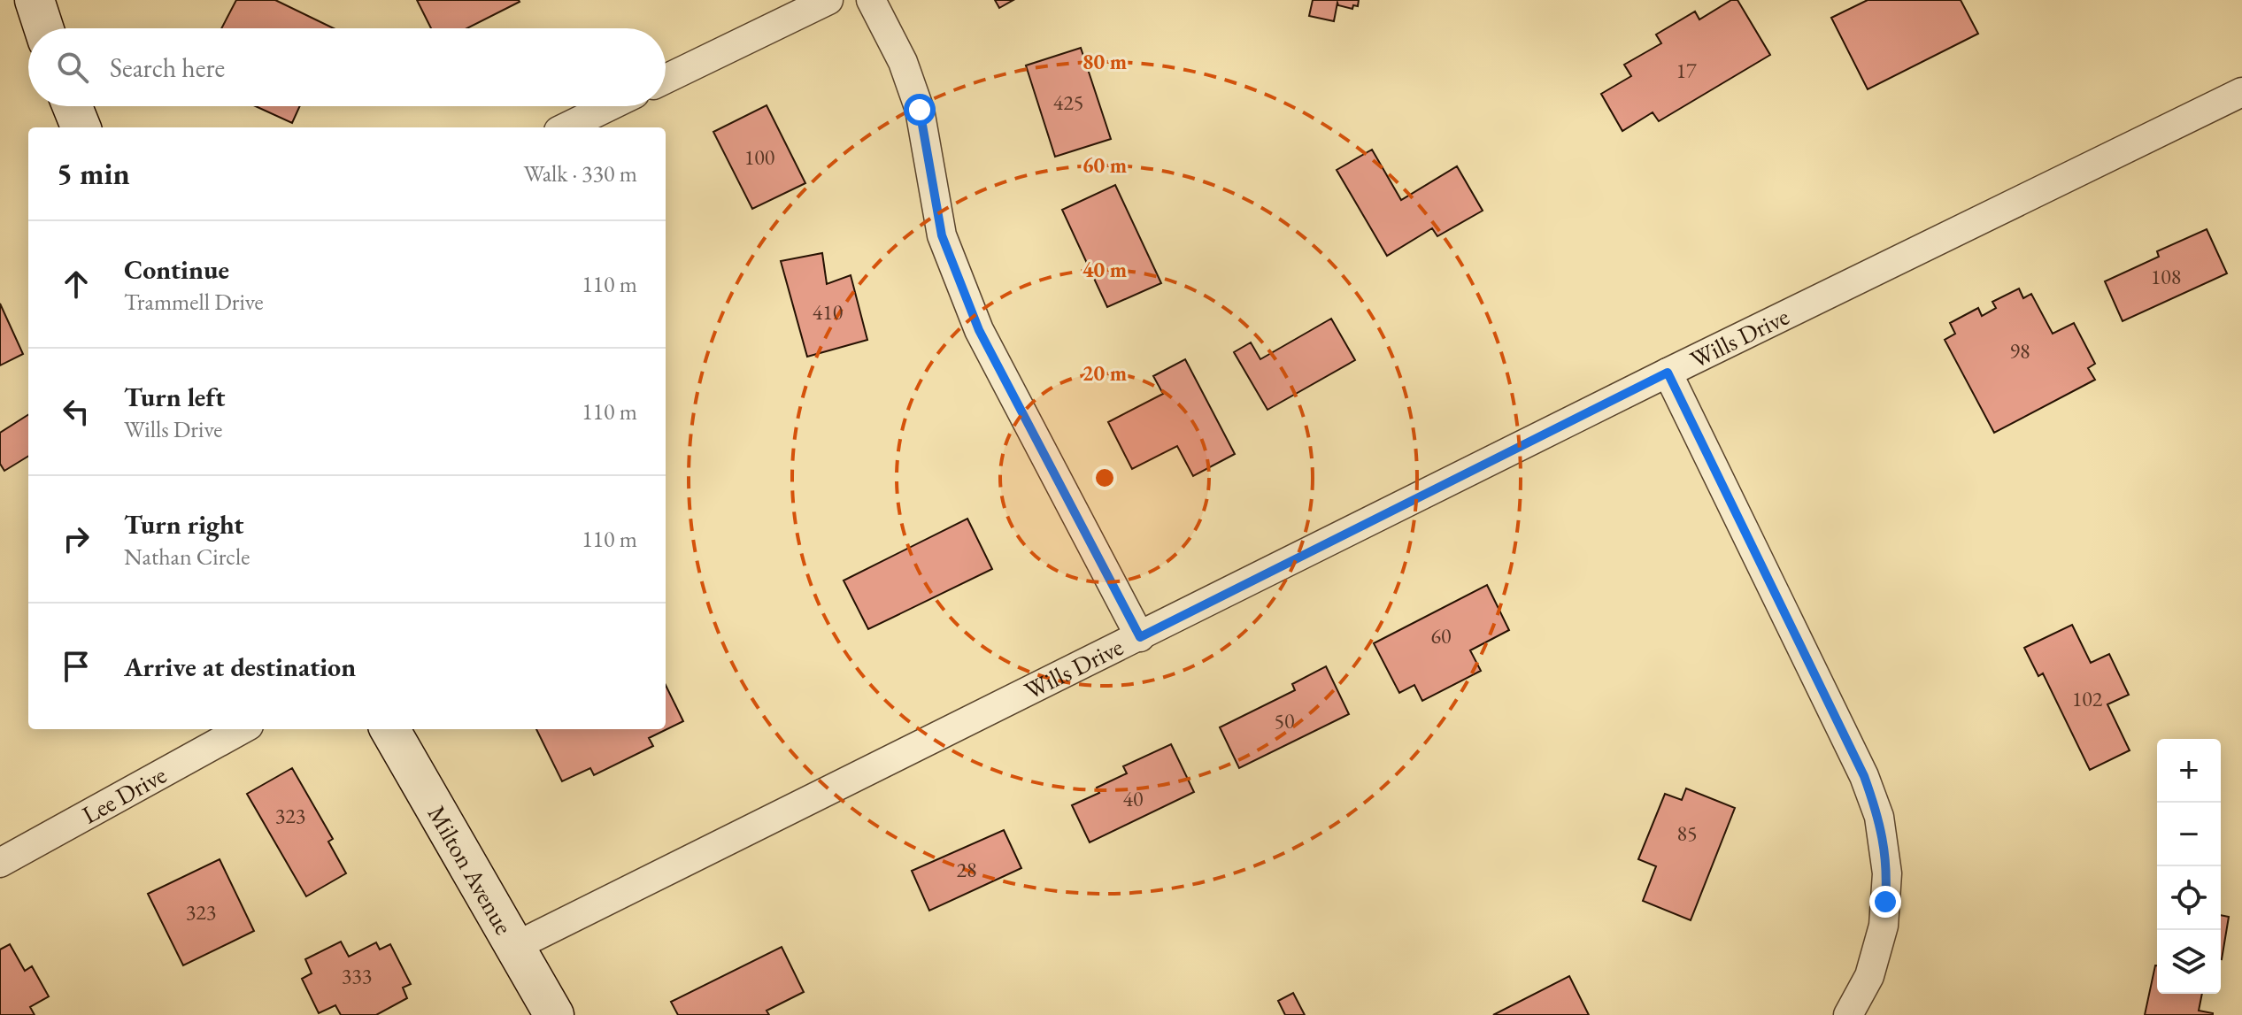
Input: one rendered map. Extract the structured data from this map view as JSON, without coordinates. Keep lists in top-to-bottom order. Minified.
{"streets":{"street":["Wills Drive","Lee Drive","Milton Avenue"]},"crossings":[["Wills Drive","Milton Avenue"]],"house_numbers":["17","425","100","108","410","98","60","102","50","40","323","85","28","323","333"],"page":{"search":"Search here","heading":["5 min","Walk · 330 m"],"list":[["Continue","Trammell Drive","110 m"],["Turn left","Wills Drive","110 m"],["Turn right","Nathan Circle","110 m"],"Arrive at destination"],"map_buttons":["+","−"]},"rings":["80 m","60 m","40 m","20 m"]}
